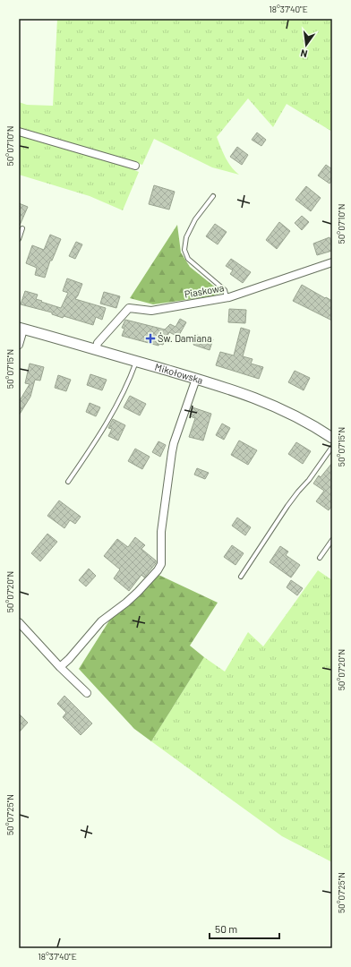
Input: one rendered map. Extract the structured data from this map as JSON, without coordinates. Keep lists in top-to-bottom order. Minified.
{"streets":{"main road":["Mikołowska"],"street":["Piaskowa"]},"crossings":[["Piaskowa","Mikołowska"]],"places":{"health":["Św. Damiana"]},"scale_bar":"50 m","north":"bottom","coordinates":["18°37'40\"E","50°07'10\"N","50°07'15\"N","50°07'20\"N","50°07'25\"N"]}
